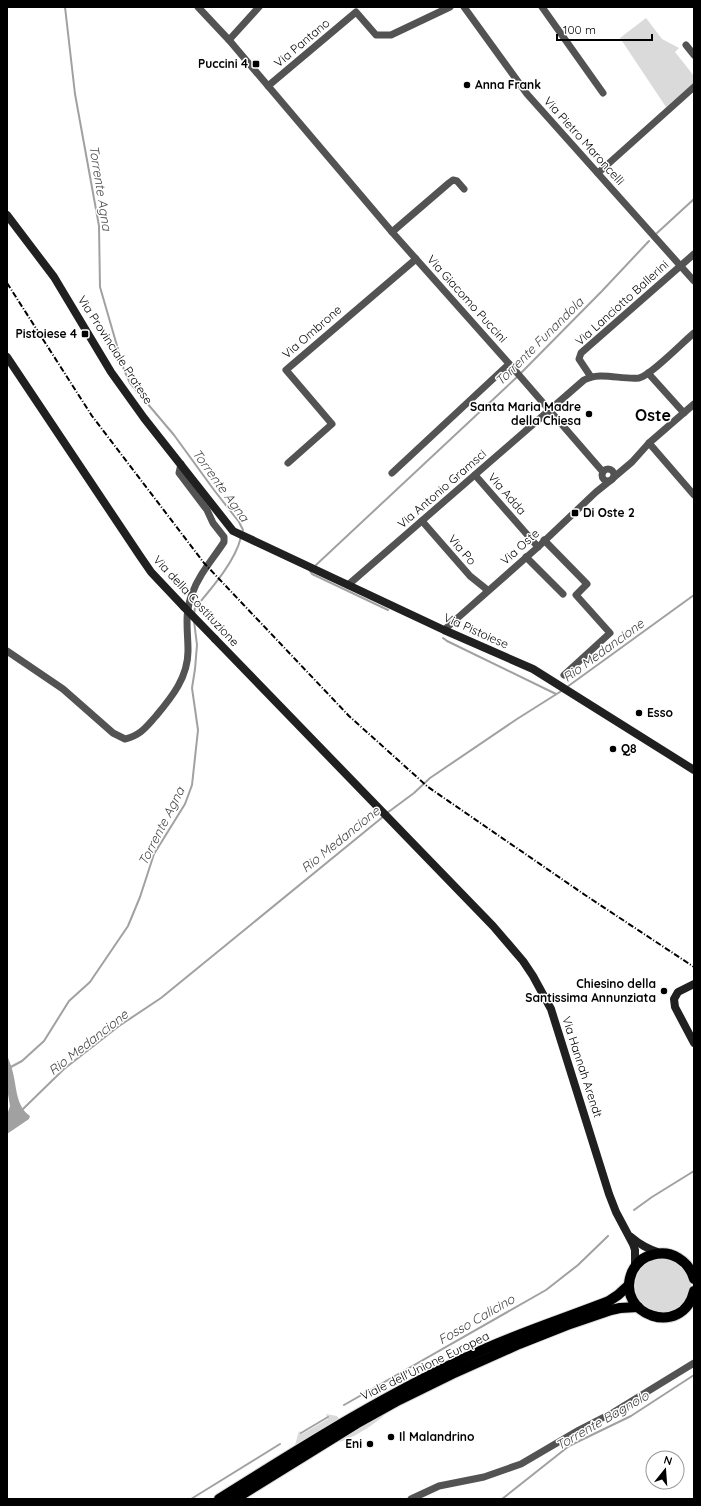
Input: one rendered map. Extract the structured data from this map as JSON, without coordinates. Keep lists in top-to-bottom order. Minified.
{"streets":{"main road":["Via Provinciale Pratese","Via della Costituzione","Via Pistoiese","Via Hannah Arendt","Viale dell'Unione Europea"],"street":["Via Pantano","Via Pietro Maroncelli","Via Giacomo Puccini","Via Lanciotto Ballerini","Via Ombrone","Via Antonio Gramsci","Via Adda","Via Oste","Via Po"]},"crossings":[["Via Pantano","Via Giacomo Puccini"],["Via Pietro Maroncelli","Via Lanciotto Ballerini"],["Via Giacomo Puccini","Via Ombrone"],["Via Giacomo Puccini","Via Antonio Gramsci"],["Via Giacomo Puccini","Via Oste"],["Via Lanciotto Ballerini","Via Antonio Gramsci"],["Via Provinciale Pratese","Via Pistoiese"],["Via Antonio Gramsci","Via Adda"],["Via Antonio Gramsci","Via Po"],["Via Antonio Gramsci","Via Pistoiese"],["Via Adda","Via Oste"],["Via Oste","Via Po"],["Via Oste","Via Pistoiese"],["Via della Costituzione","Via Hannah Arendt"]],"districts":["Oste"],"water":["Torrente Agna","Torrente Funandola","Rio Medancione","Fosso Calicino","Torrente Bagnolo"],"places":{"transit":["Puccini 4","Pistoiese 4","Di Oste 2"],"other":["Anna Frank","Santa Maria Madre della Chiesa","Esso","Q8","Chiesino della Santissima Annunziata","Il Malandrino","Eni"]},"scale_bar":"100 m","north":"top"}
